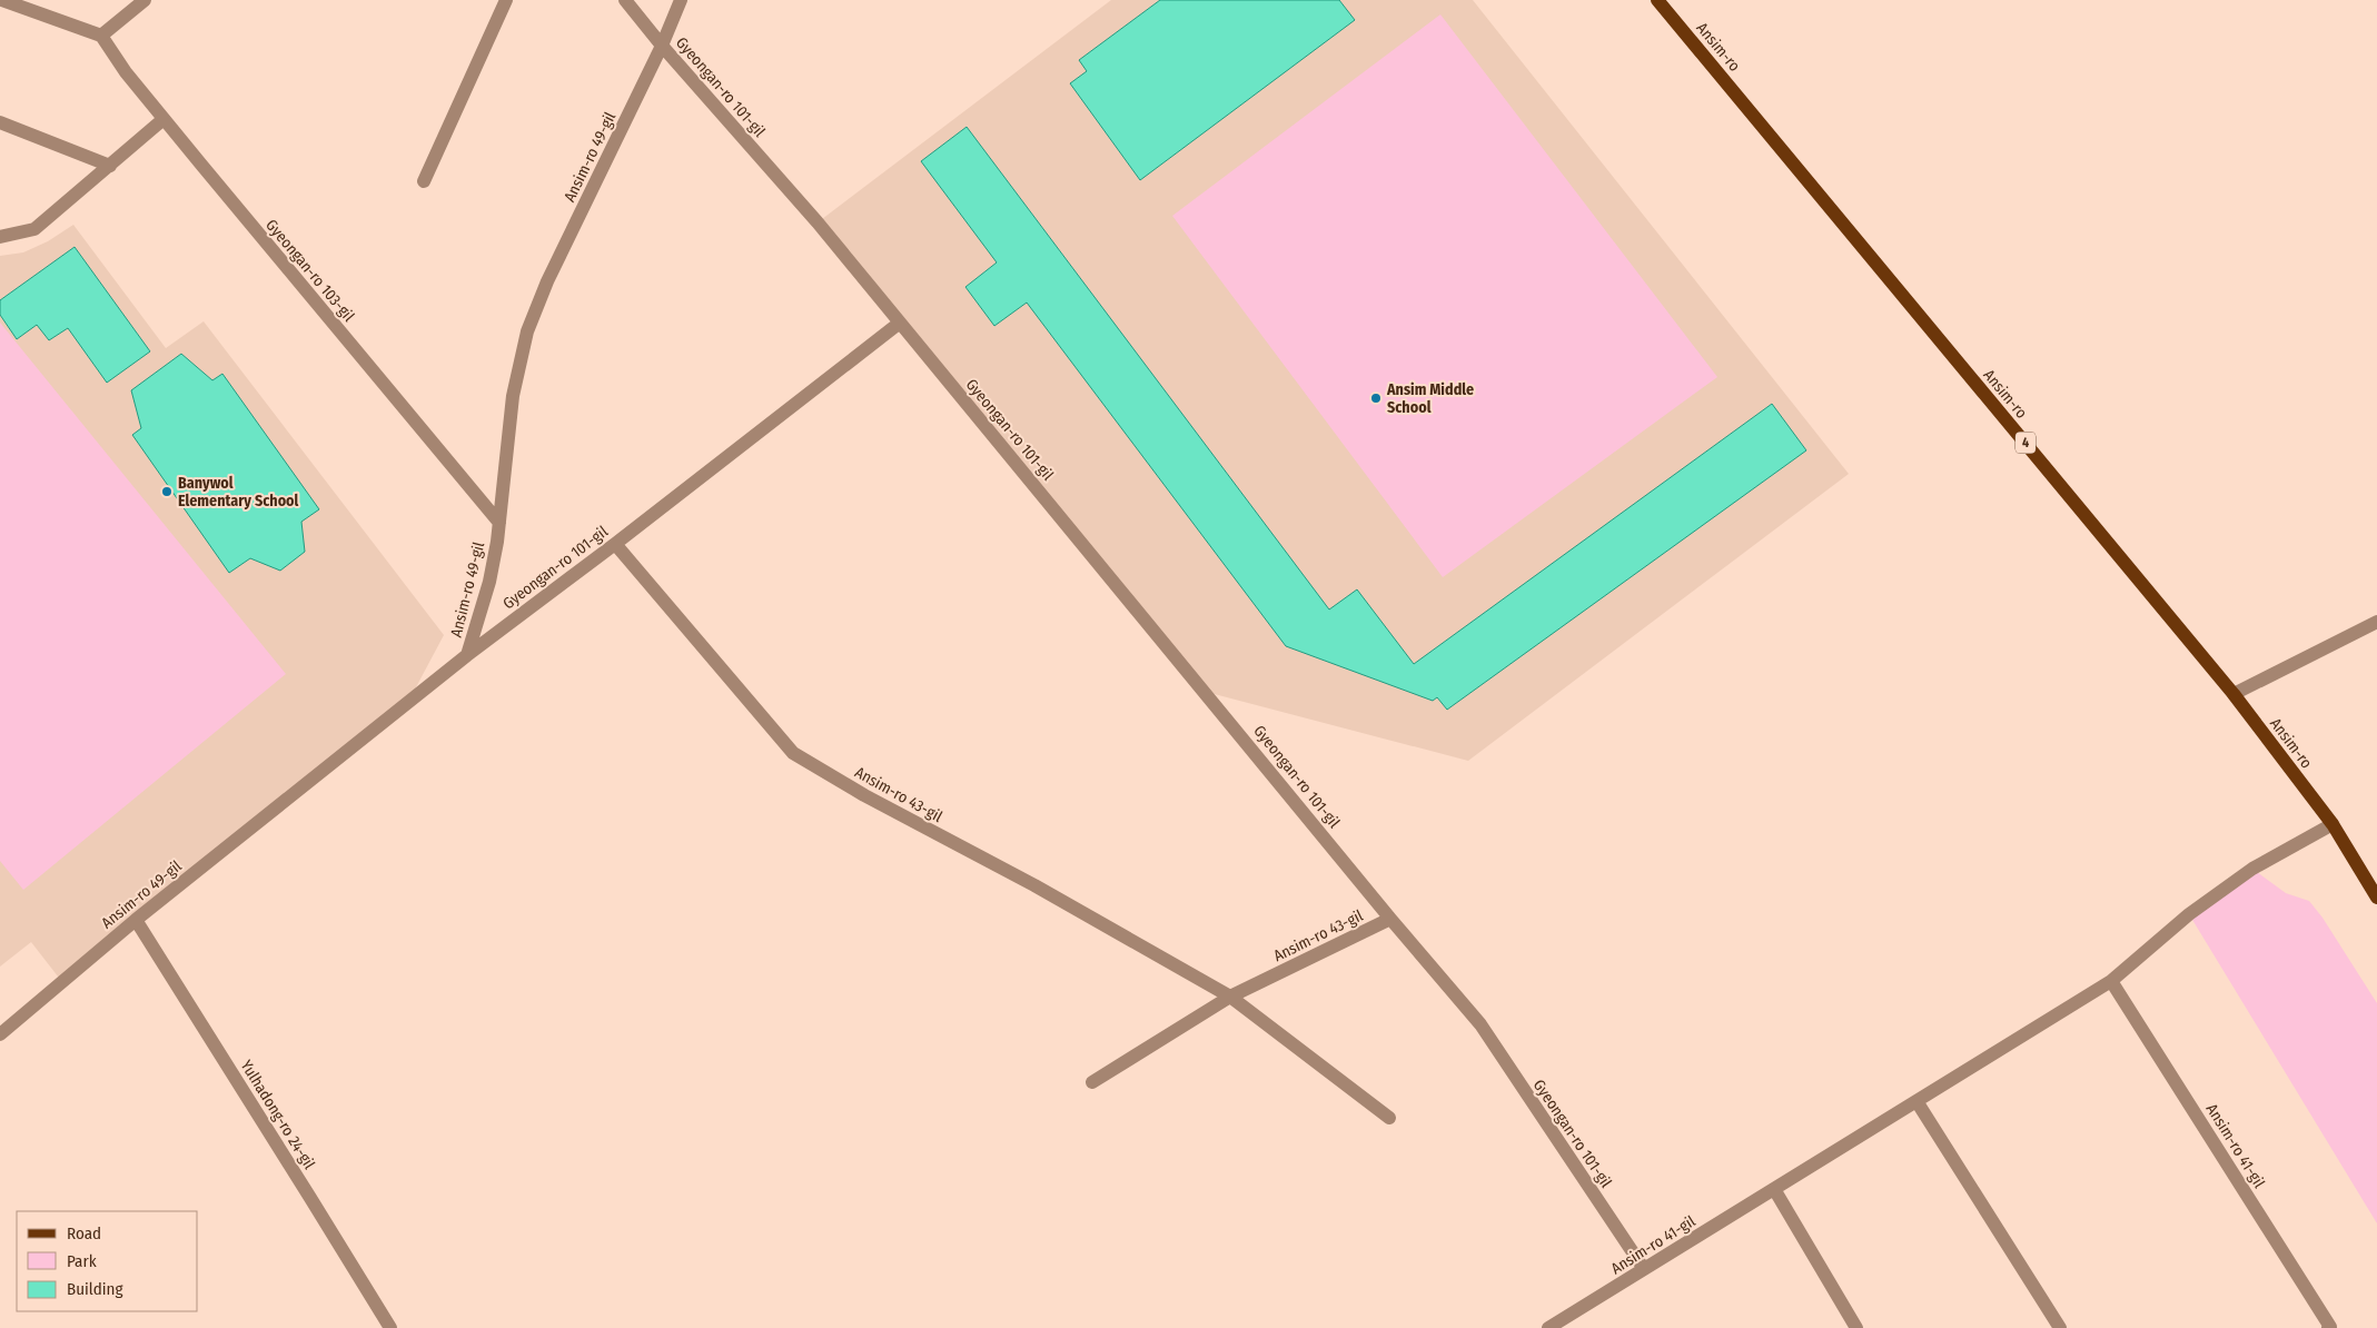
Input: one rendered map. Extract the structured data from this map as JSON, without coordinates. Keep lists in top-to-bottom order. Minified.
{"streets":{"main road":["Ansim-ro","4"],"street":["Gyeongan-ro 101-gil","Ansim-ro 49-gil","Gyeongan-ro 103-gil","Ansim-ro 43-gil","Yulhadong-ro 24-gil","Ansim-ro 41-gil"]},"crossings":[["Ansim-ro","Ansim-ro 41-gil"],["Gyeongan-ro 101-gil","Ansim-ro 49-gil"],["Gyeongan-ro 101-gil","Ansim-ro 43-gil"],["Gyeongan-ro 101-gil","Ansim-ro 41-gil"],["Ansim-ro 49-gil","Gyeongan-ro 103-gil"],["Ansim-ro 49-gil","Yulhadong-ro 24-gil"]],"places":["Ansim Middle School","Banywol Elementary School"],"legend":["Road","Park","Building"]}
